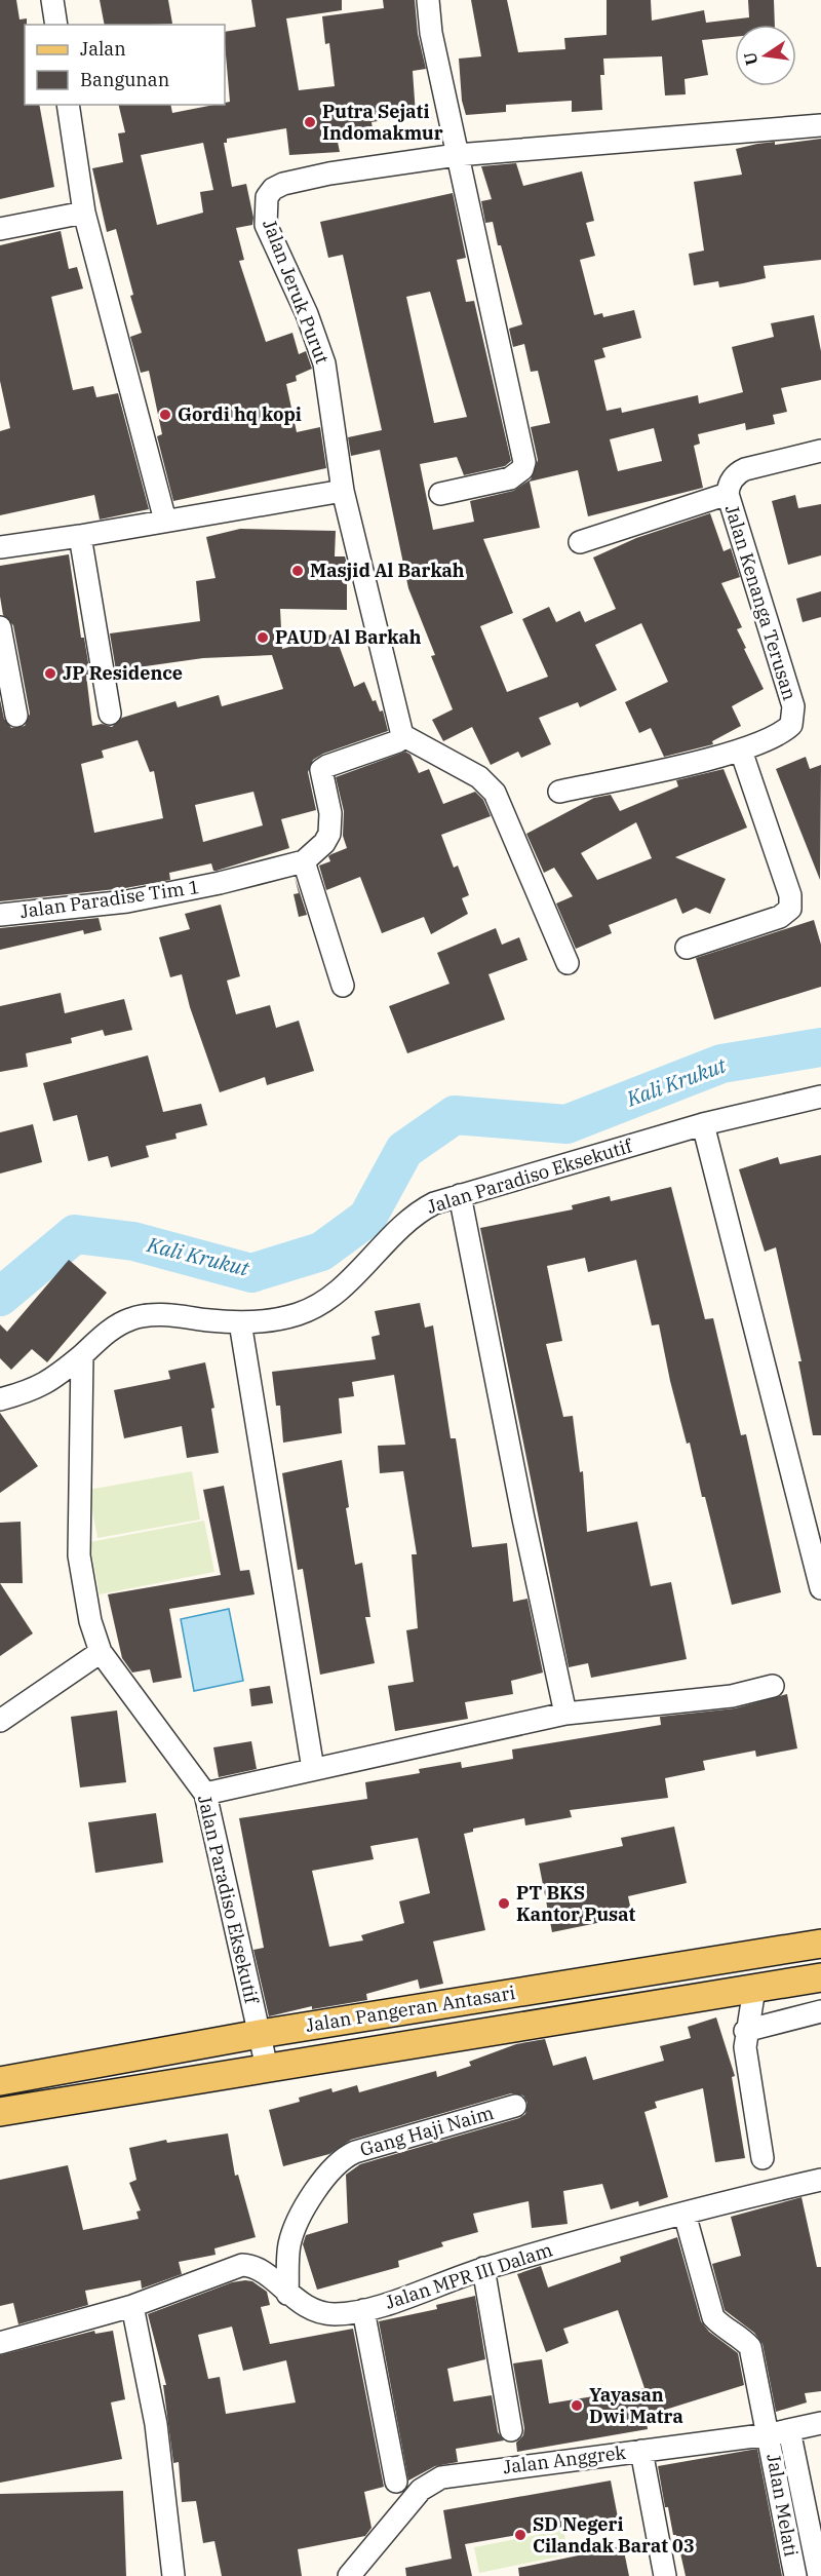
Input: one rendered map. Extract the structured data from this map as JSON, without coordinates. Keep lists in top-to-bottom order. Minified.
{"streets":{"main road":["Jalan Pangeran Antasari"],"street":["Jalan Jeruk Purut","Jalan Kenanga Terusan","Jalan Paradise Tim 1","Jalan Paradiso Eksekutif","Gang Haji Naim","Jalan MPR III Dalam","Jalan Anggrek","Jalan Melati"]},"crossings":[["Jalan Paradiso Eksekutif","Jalan Pangeran Antasari"],["Gang Haji Naim","Jalan MPR III Dalam"],["Jalan Anggrek","Jalan Melati"]],"water":["Kali Krukut"],"places":["Putra Sejati Indomakmur","Gordi hq kopi","Masjid Al Barkah","PAUD Al Barkah","JP Residence","PT BKS Kantor Pusat","Yayasan Dwi Matra","SD Negeri Cilandak Barat 03"],"legend":["Jalan","Bangunan"],"north":"left"}
